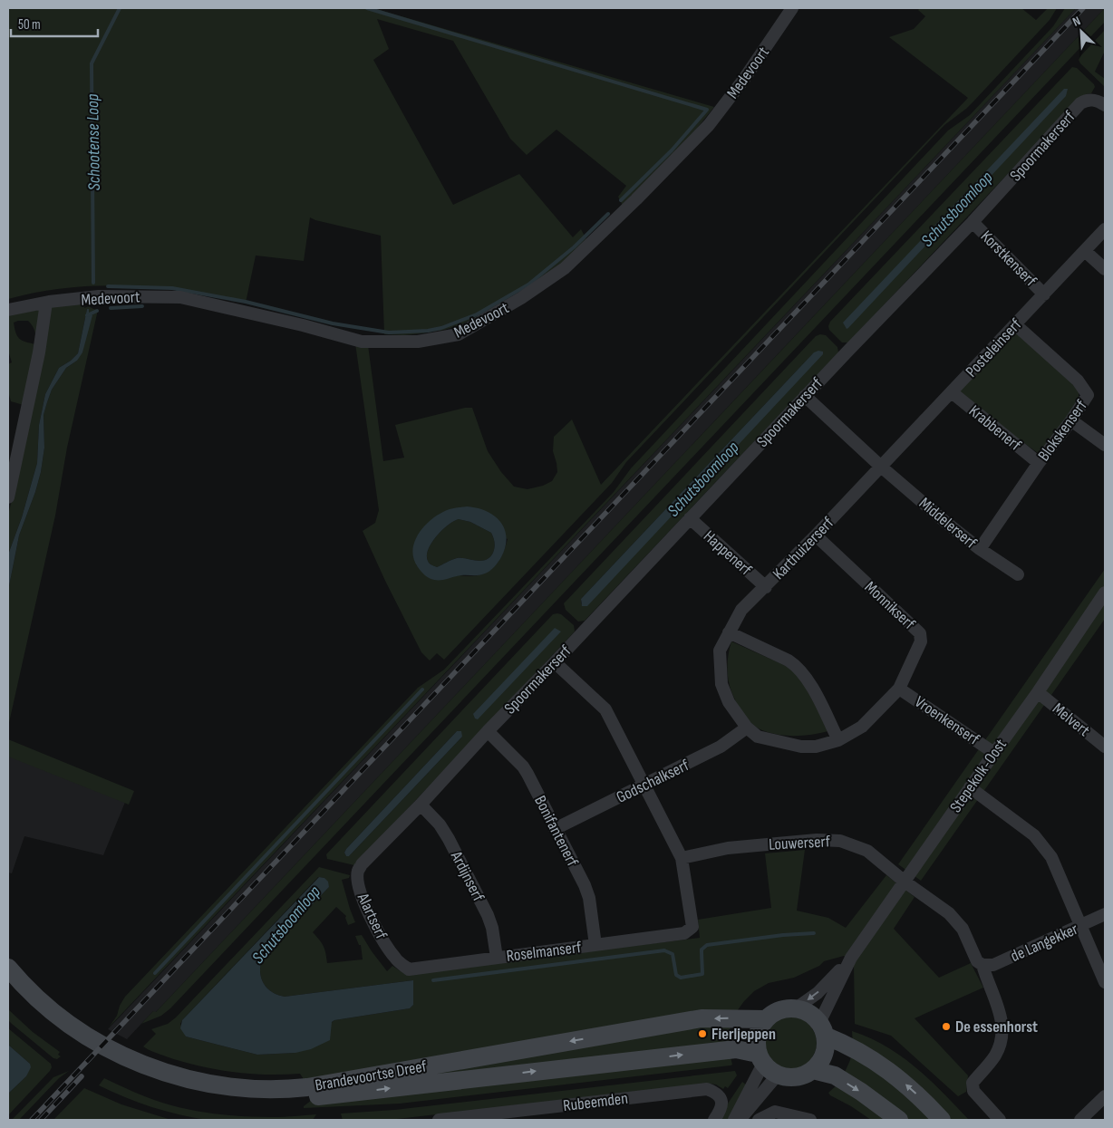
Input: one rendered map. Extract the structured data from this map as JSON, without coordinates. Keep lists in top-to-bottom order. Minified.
{"streets":{"main road":["Brandevoortse Dreef"],"street":["Medevoort","Spoormakerserf","Korstkenserf","Posteleinserf","Krabbenerf","Blokskenserf","Middelerserf","Karthuizerserf","Happenerf","Monnikserf","Melvert","Vroenkenserf","Stepekolk-Oost","Godschalkserf","Bonifantenerf","Louwerserf","Ardijnserf","Alartserf","de Langekker","Roselmanserf","Rubeemden"]},"crossings":[["Spoormakerserf","Korstkenserf"],["Spoormakerserf","Middelerserf"],["Spoormakerserf","Happenerf"],["Spoormakerserf","Bonifantenerf"],["Spoormakerserf","Ardijnserf"],["Spoormakerserf","Alartserf"],["Korstkenserf","Posteleinserf"],["Posteleinserf","Krabbenerf"],["Posteleinserf","Blokskenserf"],["Posteleinserf","Middelerserf"],["Posteleinserf","Karthuizerserf"],["Krabbenerf","Blokskenserf"],["Blokskenserf","Middelerserf"],["Middelerserf","Karthuizerserf"],["Karthuizerserf","Happenerf"],["Karthuizerserf","Monnikserf"],["Karthuizerserf","Vroenkenserf"],["Karthuizerserf","Godschalkserf"],["Monnikserf","Vroenkenserf"],["Melvert","Stepekolk-Oost"],["Vroenkenserf","Stepekolk-Oost"],["Stepekolk-Oost","Louwerserf"],["Stepekolk-Oost","Brandevoortse Dreef"],["Godschalkserf","Bonifantenerf"],["Bonifantenerf","Roselmanserf"],["Louwerserf","de Langekker"],["Louwerserf","Roselmanserf"],["Ardijnserf","Roselmanserf"],["Alartserf","Roselmanserf"]],"water":["Schootense Loop","Schutsboomloop"],"places":["De essenhorst","Fierljeppen"],"scale_bar":"50 m","north":"top left"}
